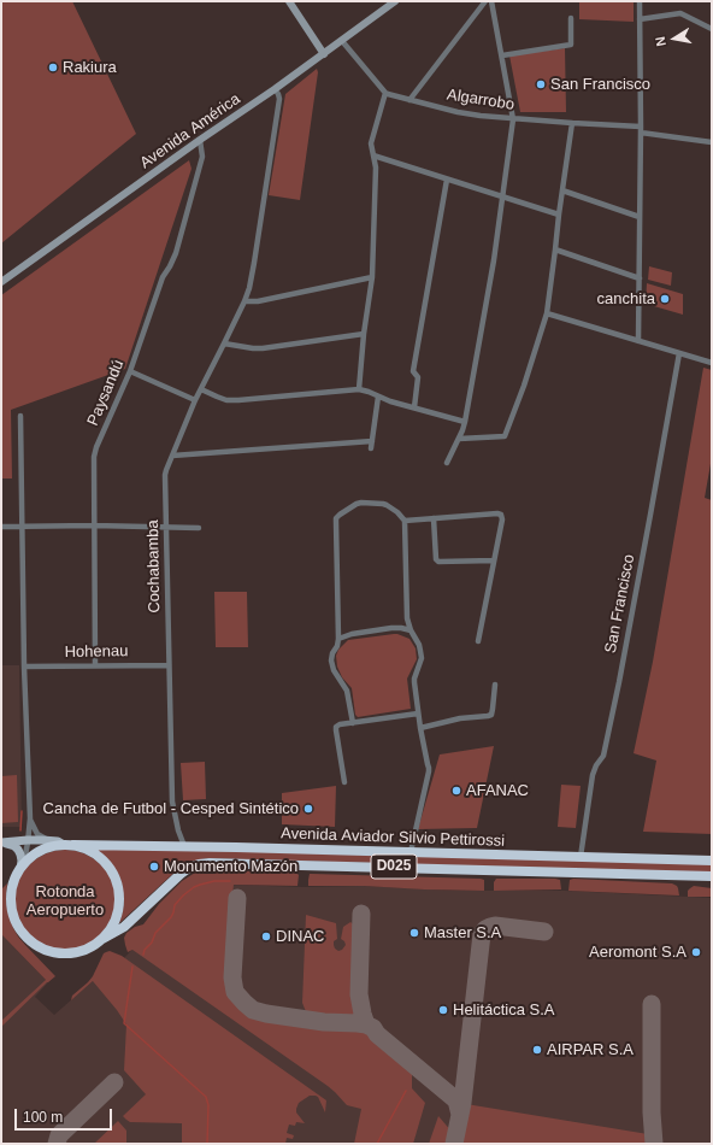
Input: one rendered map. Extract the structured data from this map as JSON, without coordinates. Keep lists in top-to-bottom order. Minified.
{"streets":{"highway":["Avenida Aviador Silvio Pettirossi","D025"],"main road":["Avenida América"],"street":["Algarrobo","Paysandú","Cochabamba","San Francisco","Hohenau"]},"crossings":[["Avenida América","Paysandú"],["Avenida América","Cochabamba"],["Paysandú","Hohenau"],["Cochabamba","Hohenau"],["Cochabamba","Avenida Aviador Silvio Pettirossi"],["San Francisco","Avenida Aviador Silvio Pettirossi"],["Avenida Aviador Silvio Pettirossi","D025"]],"parks":["Rotonda Aeropuerto"],"places":["Rakiura","San Francisco","canchita","AFANAC","Cancha de Futbol - Cesped Sintético","Monumento Mazón","Master S.A","DINAC","Aeromont S.A","Helitáctica S.A","AIRPAR S.A"],"scale_bar":"100 m","north":"left"}
